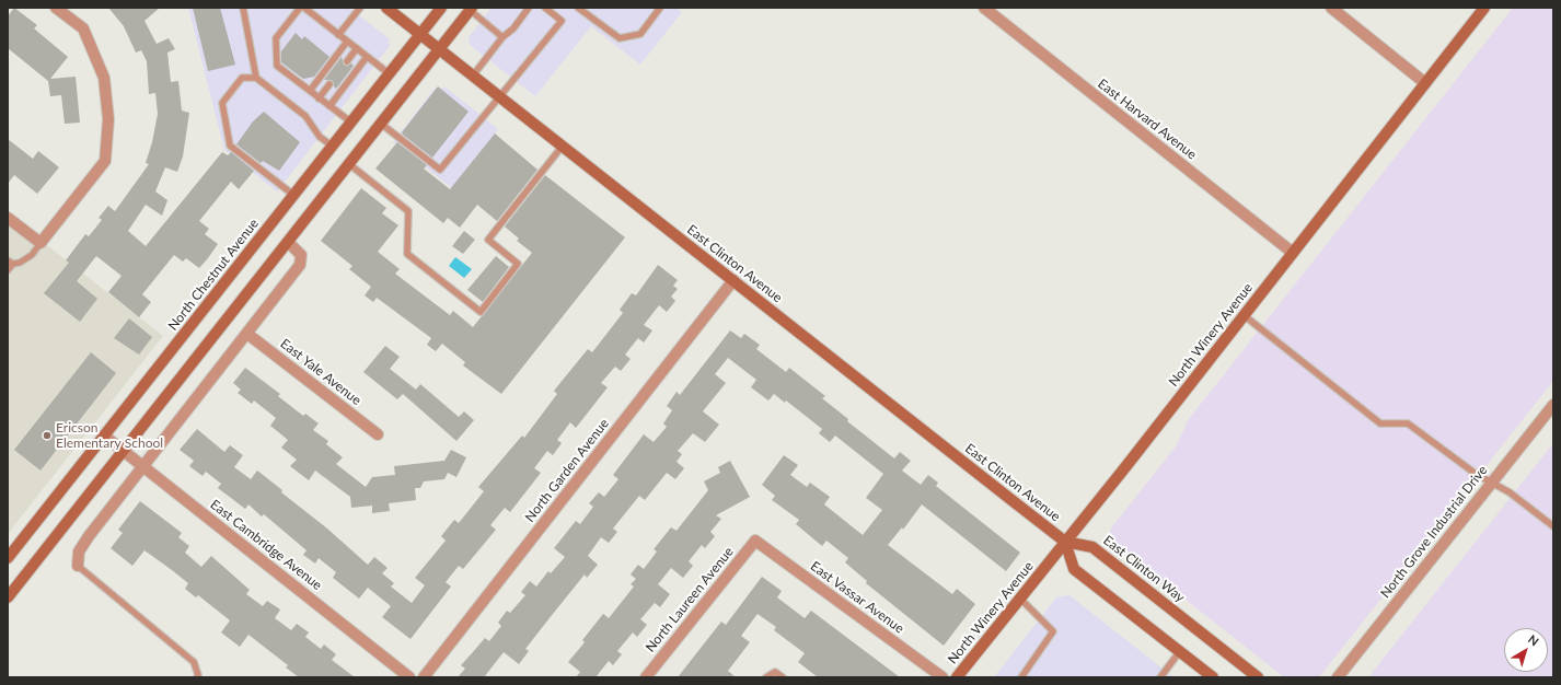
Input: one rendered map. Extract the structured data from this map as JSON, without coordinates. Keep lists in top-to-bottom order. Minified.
{"streets":{"main road":["East Clinton Avenue","North Chestnut Avenue","North Winery Avenue","East Clinton Way"],"street":["East Harvard Avenue","East Yale Avenue","North Garden Avenue","North Grove Industrial Drive","East Cambridge Avenue","East Vassar Avenue","North Laureen Avenue"]},"crossings":[["East Harvard Avenue","North Winery Avenue"],["East Clinton Avenue","North Chestnut Avenue"],["East Clinton Avenue","North Winery Avenue"],["East Clinton Avenue","North Garden Avenue"],["East Clinton Avenue","East Clinton Way"],["North Chestnut Avenue","East Cambridge Avenue"],["North Winery Avenue","East Clinton Way"],["East Vassar Avenue","North Laureen Avenue"]],"places":["Ericson Elementary School"],"north":"top right"}
